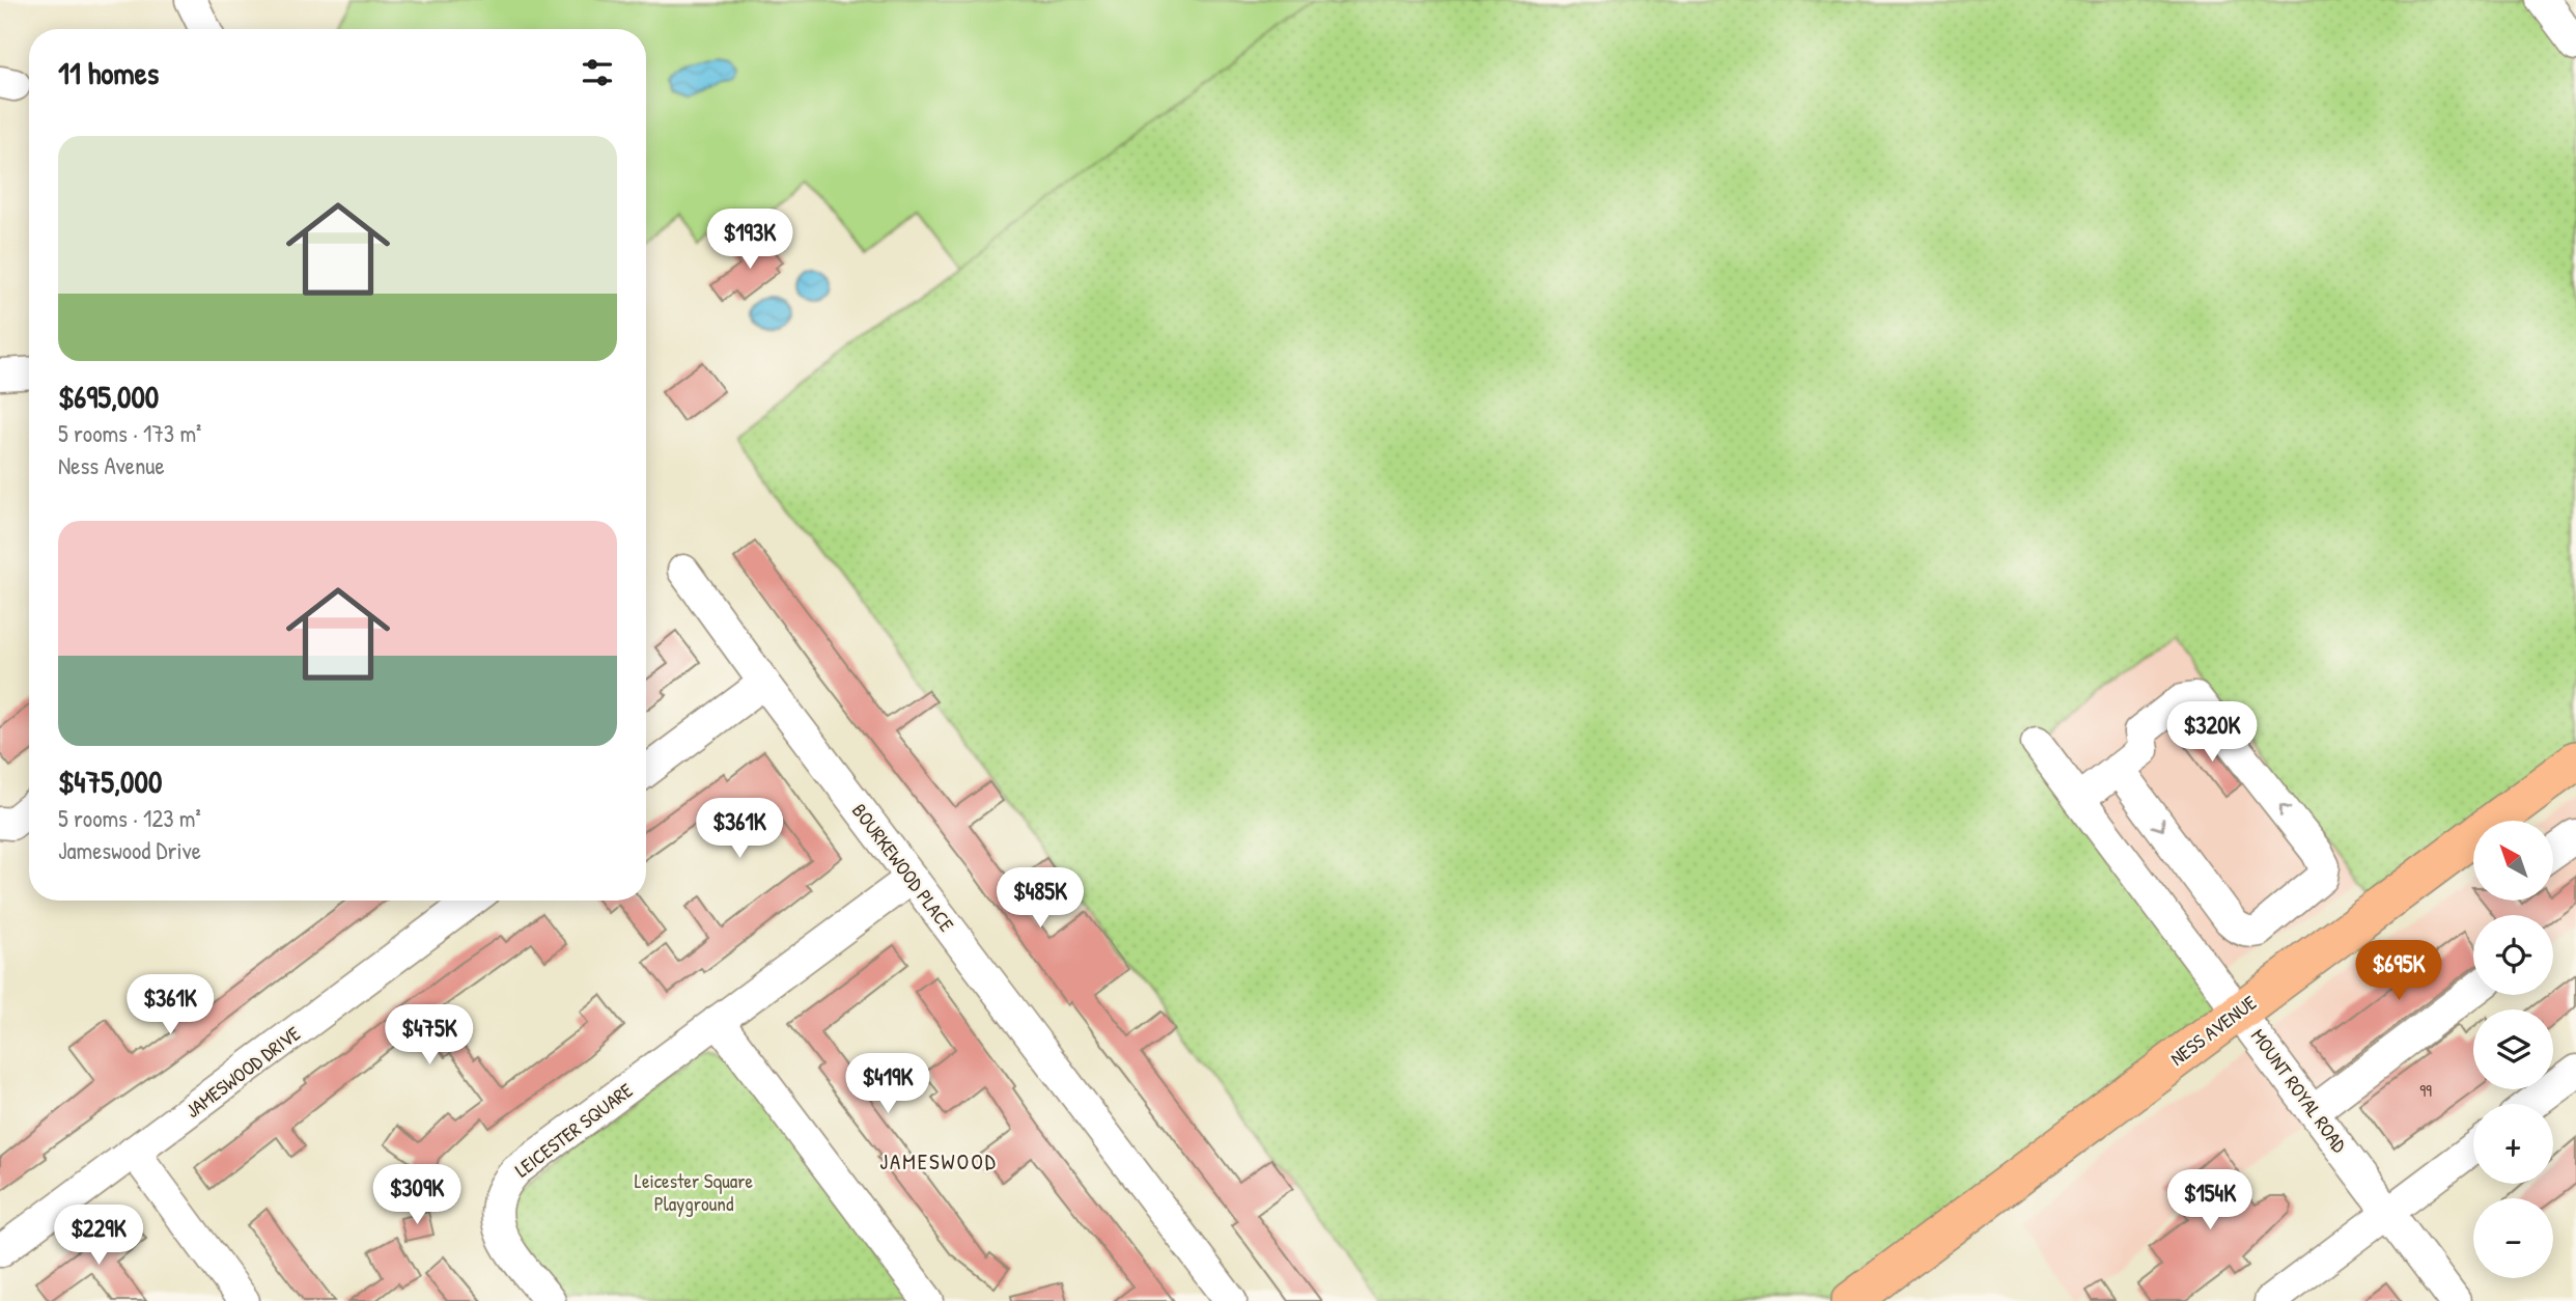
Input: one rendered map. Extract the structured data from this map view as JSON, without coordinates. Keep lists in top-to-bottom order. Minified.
{"streets":{"main road":["NESS AVENUE"],"street":["BOURKEWOOD PLACE","JAMESWOOD DRIVE","MOUNT ROYAL ROAD","LEICESTER SQUARE"]},"crossings":[["BOURKEWOOD PLACE","LEICESTER SQUARE"],["NESS AVENUE","MOUNT ROYAL ROAD"]],"districts":["JAMESWOOD"],"parks":["Leicester Square Playground"],"house_numbers":["99"],"north":"top left","page":{"heading":"11 homes","list":[{"name":"$695,000","note":"5 rooms · 173 m² · Ness Avenue"},{"name":"$475,000","note":"5 rooms · 123 m² · Jameswood Drive"}],"price":["$193K","$320K","$361K","$485K","$695K","$361K","$475K","$419K","$309K","$154K","$229K"],"map_buttons":["+","−"]}}
